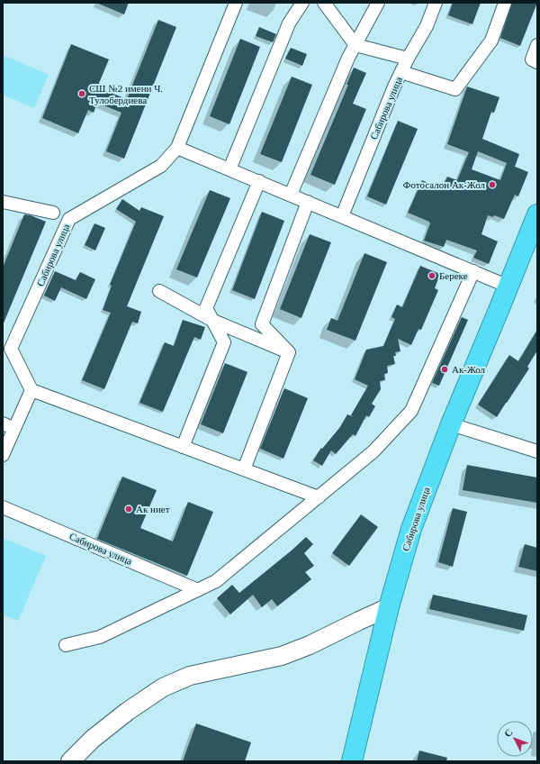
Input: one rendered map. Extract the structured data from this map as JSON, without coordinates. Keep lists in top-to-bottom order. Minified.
{"streets":{"highway":["Сабирова улица"]},"places":["СШ №2 имени Ч. Тулобердиева","Фотосалон Ак-Жол","Береке","Ак-Жол","Ак ниет"],"north":"top left"}
